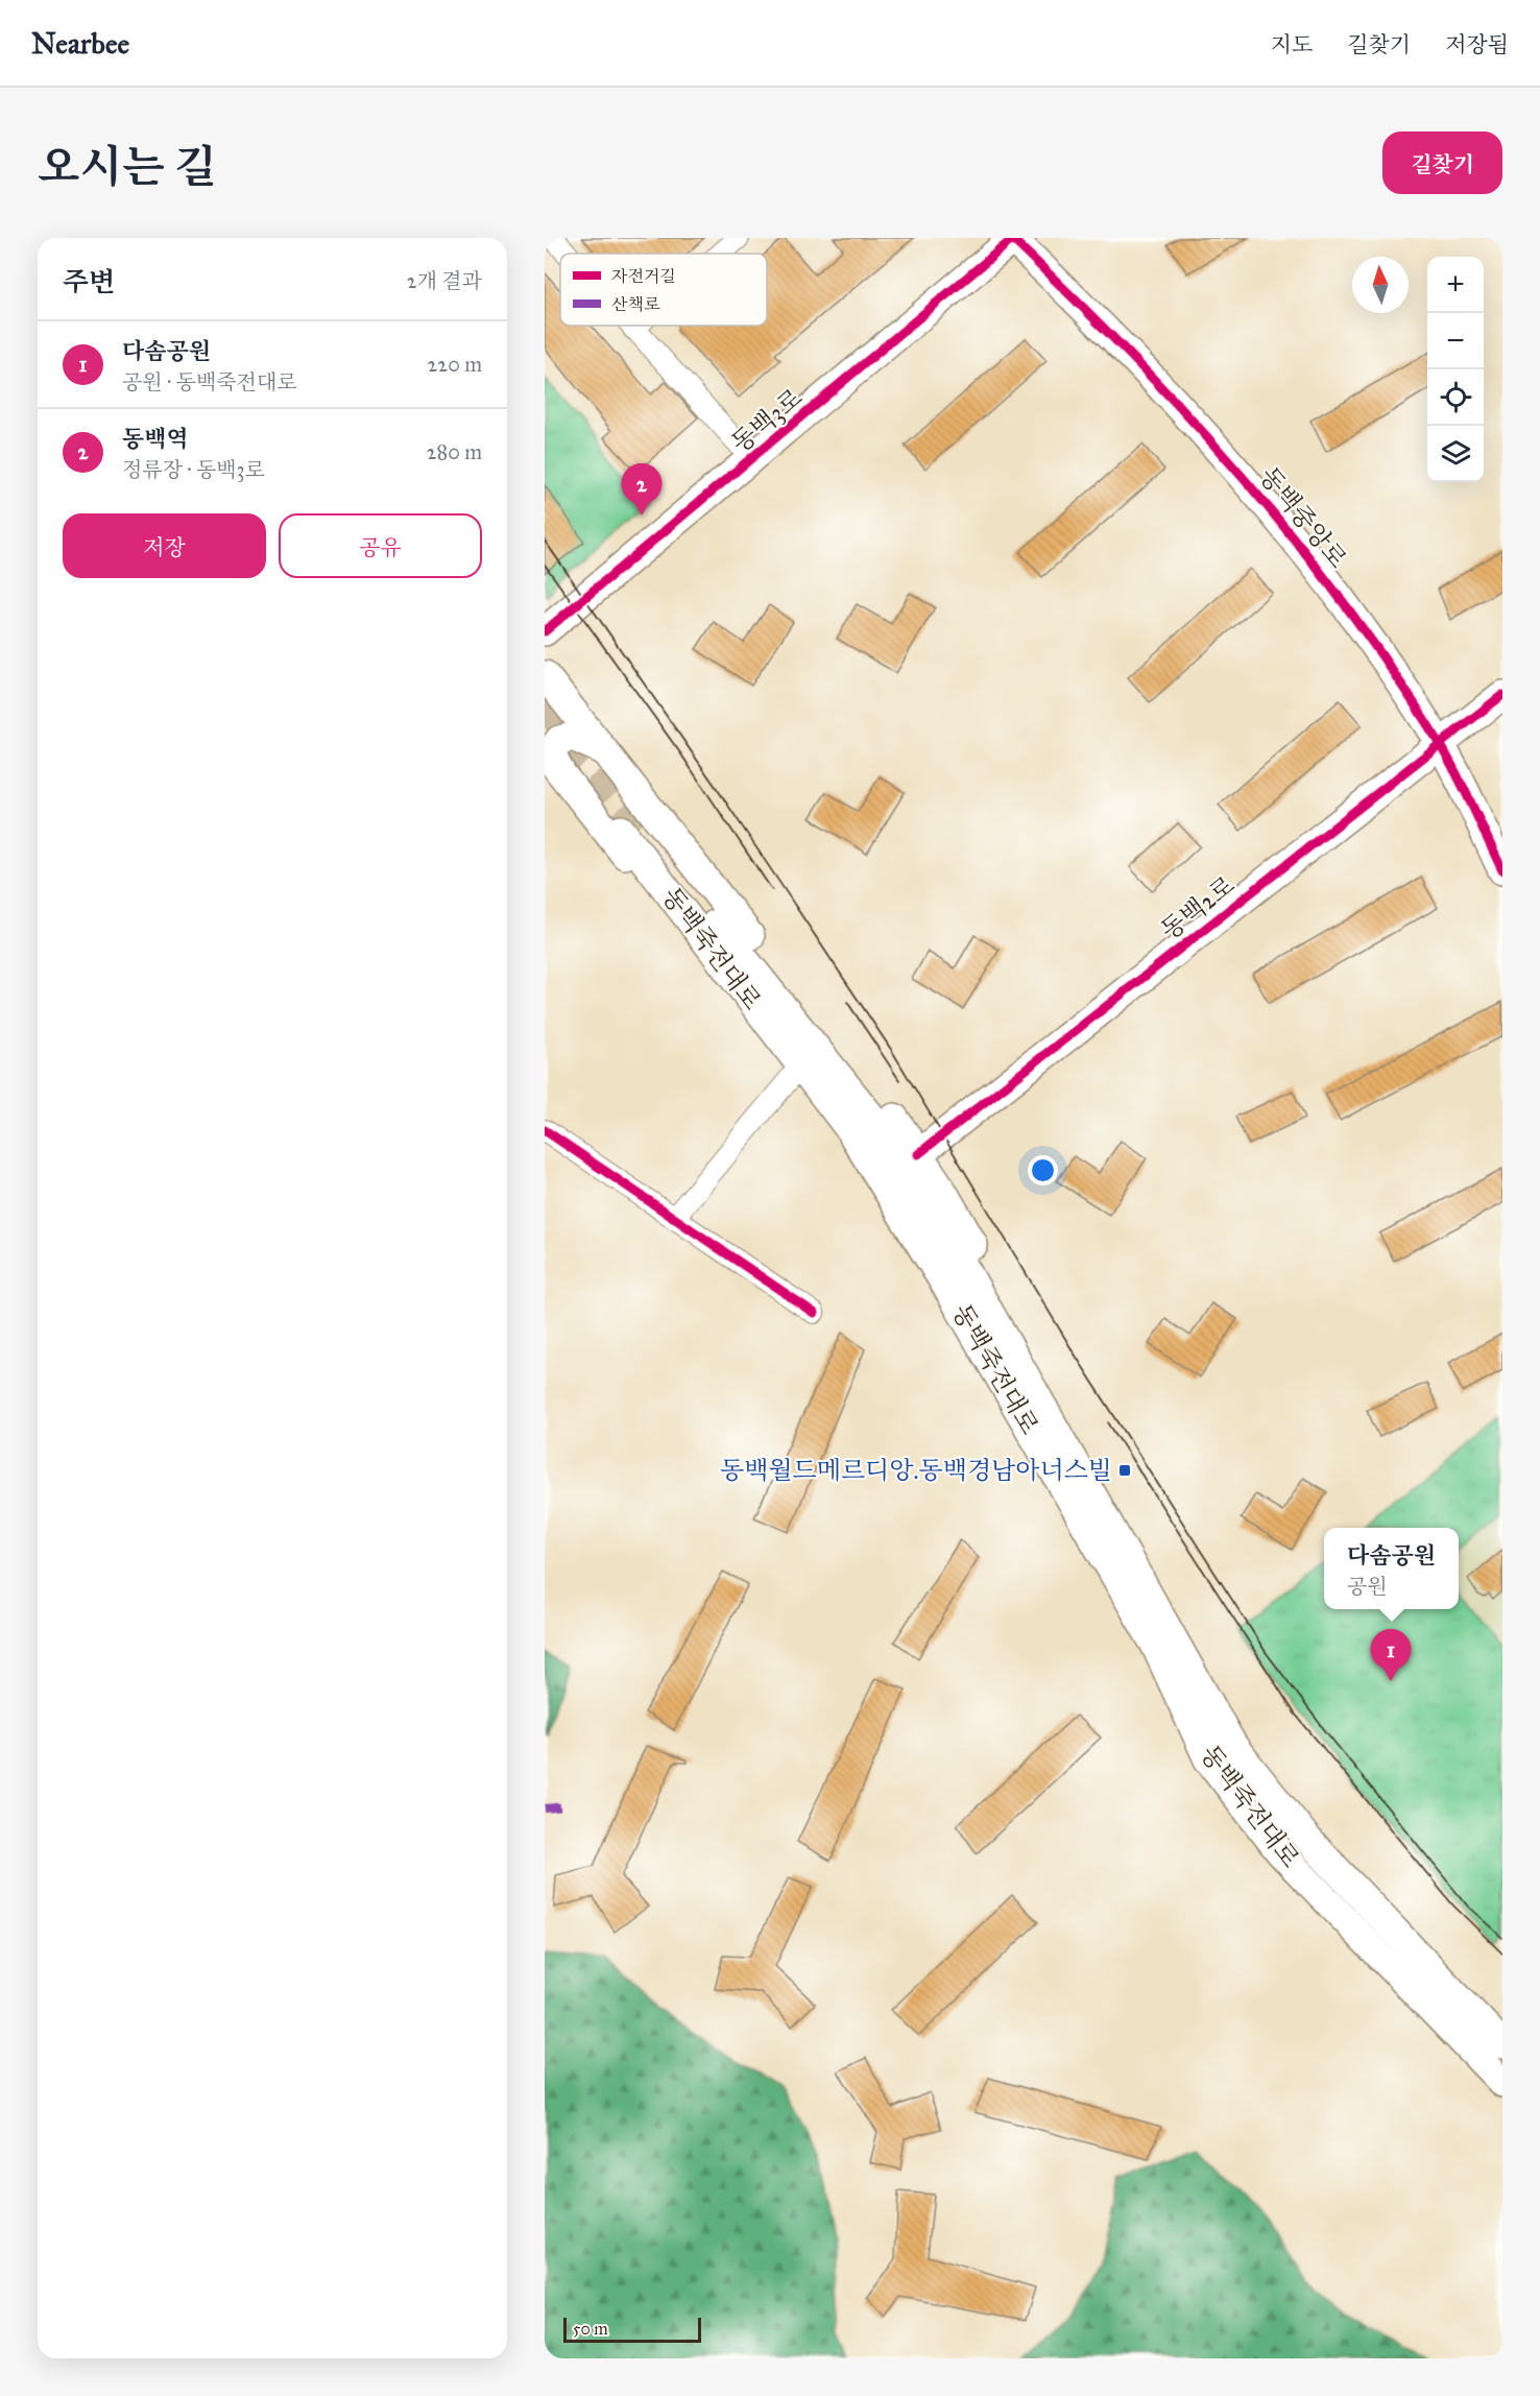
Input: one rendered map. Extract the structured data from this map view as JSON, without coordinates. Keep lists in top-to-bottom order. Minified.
{"streets":{"main road":["동백3로","동백중앙로","동백2로","동백죽전대로"]},"crossings":[["동백3로","동백중앙로"],["동백중앙로","동백2로"]],"places":{"transit":["동백월드메르디앙.동백경남아너스빌"]},"legend":["자전거길","산책로"],"scale_bar":"50 m","north":"top","page":{"header":"Nearbee","nav":["지도","길찾기","저장됨"],"title":"오시는 길","buttons":["길찾기",["저장","공유"]],"heading":["주변","2개 결과"],"map_buttons":["+","−"],"list":[{"mark":"1","name":"다솜공원","note":"공원 · 동백죽전대로","value":"220 m"},{"mark":"2","name":"동백역","note":"정류장 · 동백3로","value":"280 m"}],"pins":["2","1"],"popup":["다솜공원","공원"],"scale":"50 m"}}
